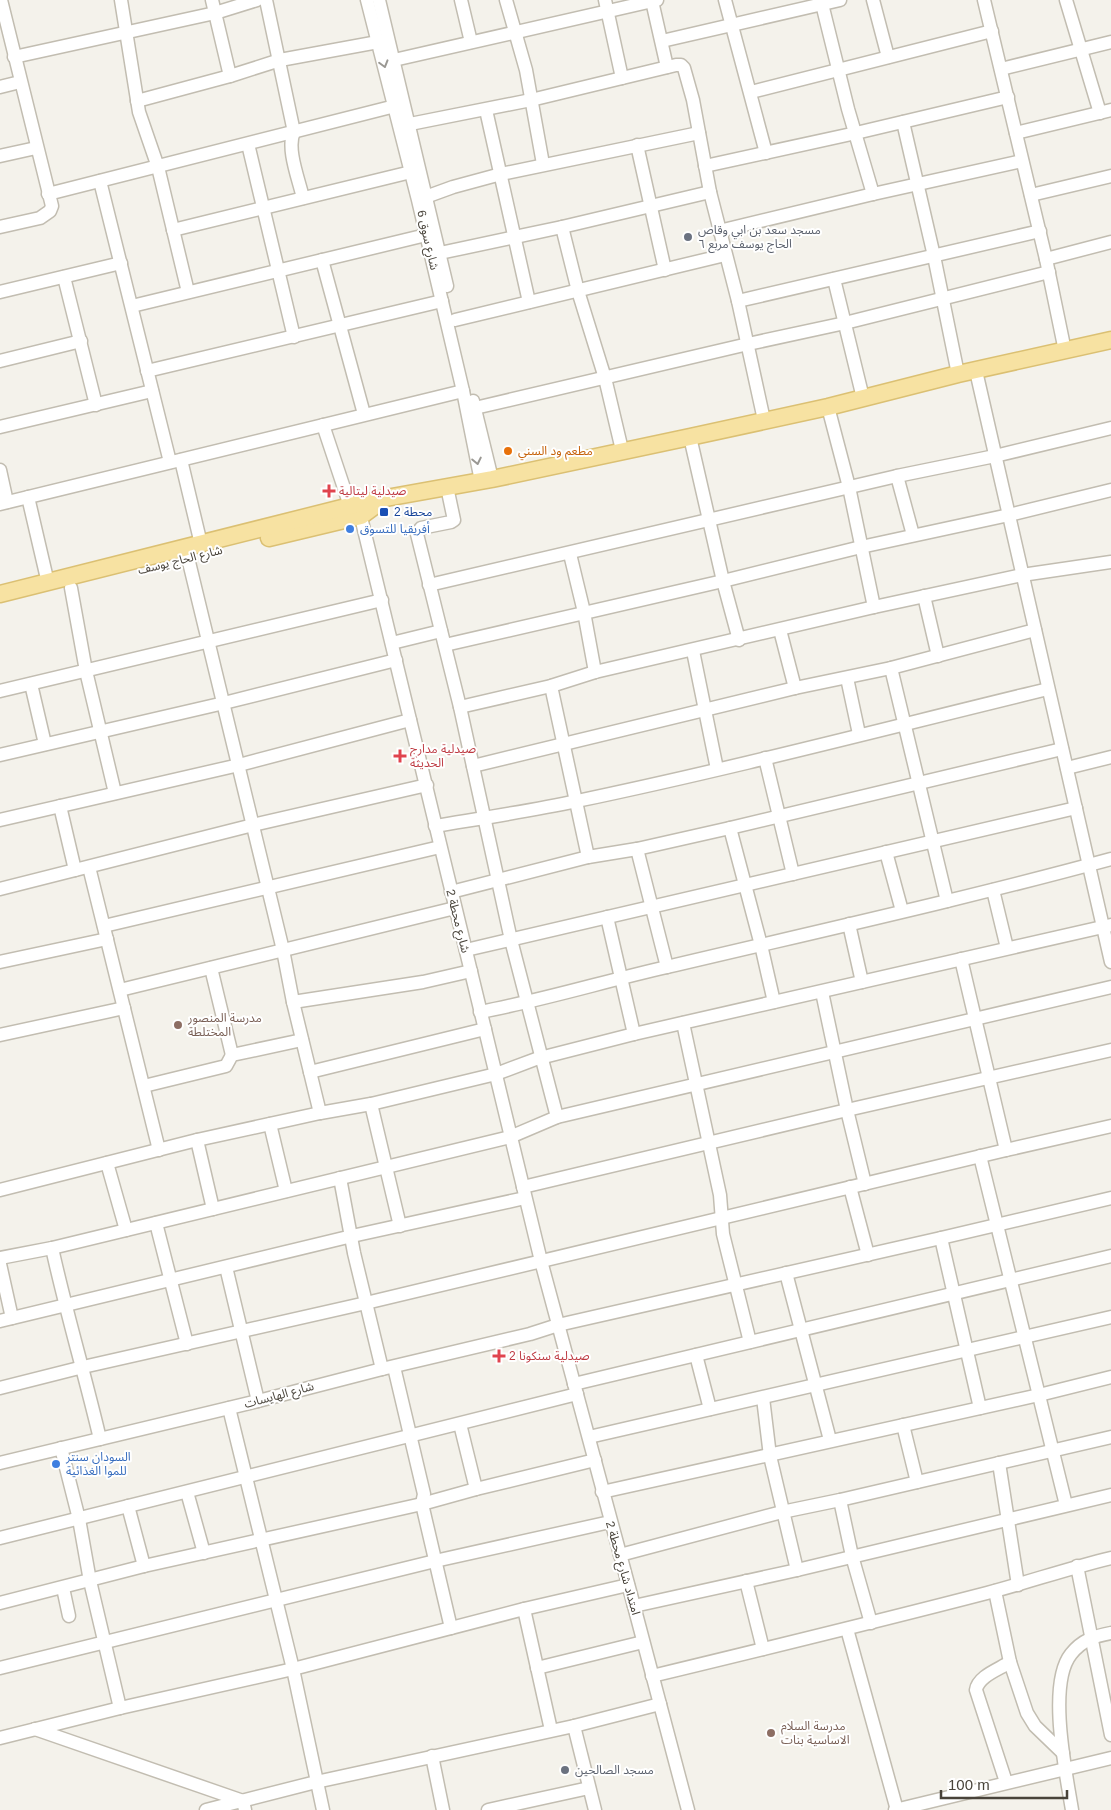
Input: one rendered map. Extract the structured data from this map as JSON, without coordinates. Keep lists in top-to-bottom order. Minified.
{"streets":{"main road":["شارع الحاج يوسف"],"street":["شارع سوق 6","شارع محطة 2","شارع الهايسات","امتداد شارع محطة 2"]},"crossings":[["شارع الحاج يوسف","شارع محطة 2"],["شارع محطة 2","شارع الهايسات"],["شارع محطة 2","امتداد شارع محطة 2"],["شارع الهايسات","امتداد شارع محطة 2"]],"places":{"other":["مسجد سعد بن ابي وقاص الحاج يوسف مربع ٦","مطعم ود السني","أفريقيا للتسوق","مدرسة المنصور المختلطة","السودان سنتر للموا الغذائية","مدرسة السلام الاساسية بنات","مسجد الصالحين"],"health":["صيدلية ليتالية","صيدلية مدارج الحديثة","صيدلية سنكونا 2"],"transit":["محطة 2"]},"scale_bar":"100 m"}
